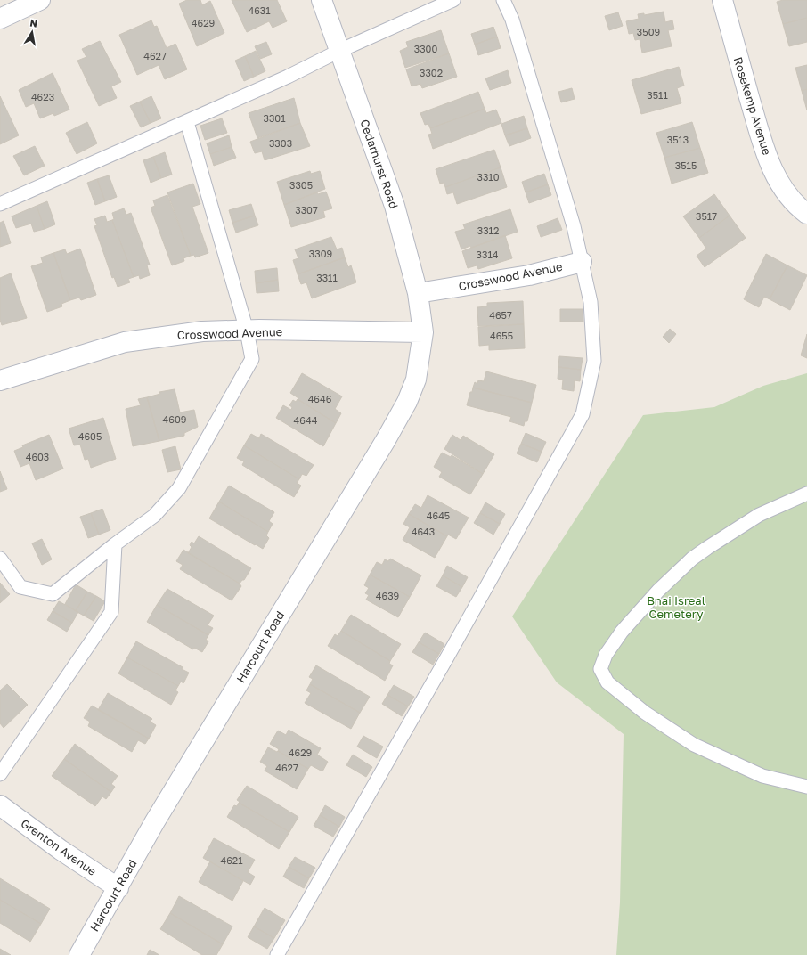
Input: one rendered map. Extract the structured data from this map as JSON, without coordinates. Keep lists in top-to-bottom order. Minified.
{"streets":{"street":["Rosekemp Avenue","Cedarhurst Road","Crosswood Avenue","Harcourt Road","Grenton Avenue"]},"crossings":[["Cedarhurst Road","Crosswood Avenue"],["Cedarhurst Road","Harcourt Road"],["Crosswood Avenue","Harcourt Road"],["Harcourt Road","Grenton Avenue"]],"parks":["Bnai Isreal Cemetery"],"house_numbers":["4631","4629","3509","3300","4627","3302","3511","4623","3301","3513","3303","3515","3310","3305","3307","3517","3312","3309","3314","3311","4657","4655","4646","4609","4644","4605","4603","4645","4643","4639","4629","4627","4621"],"north":"top"}
